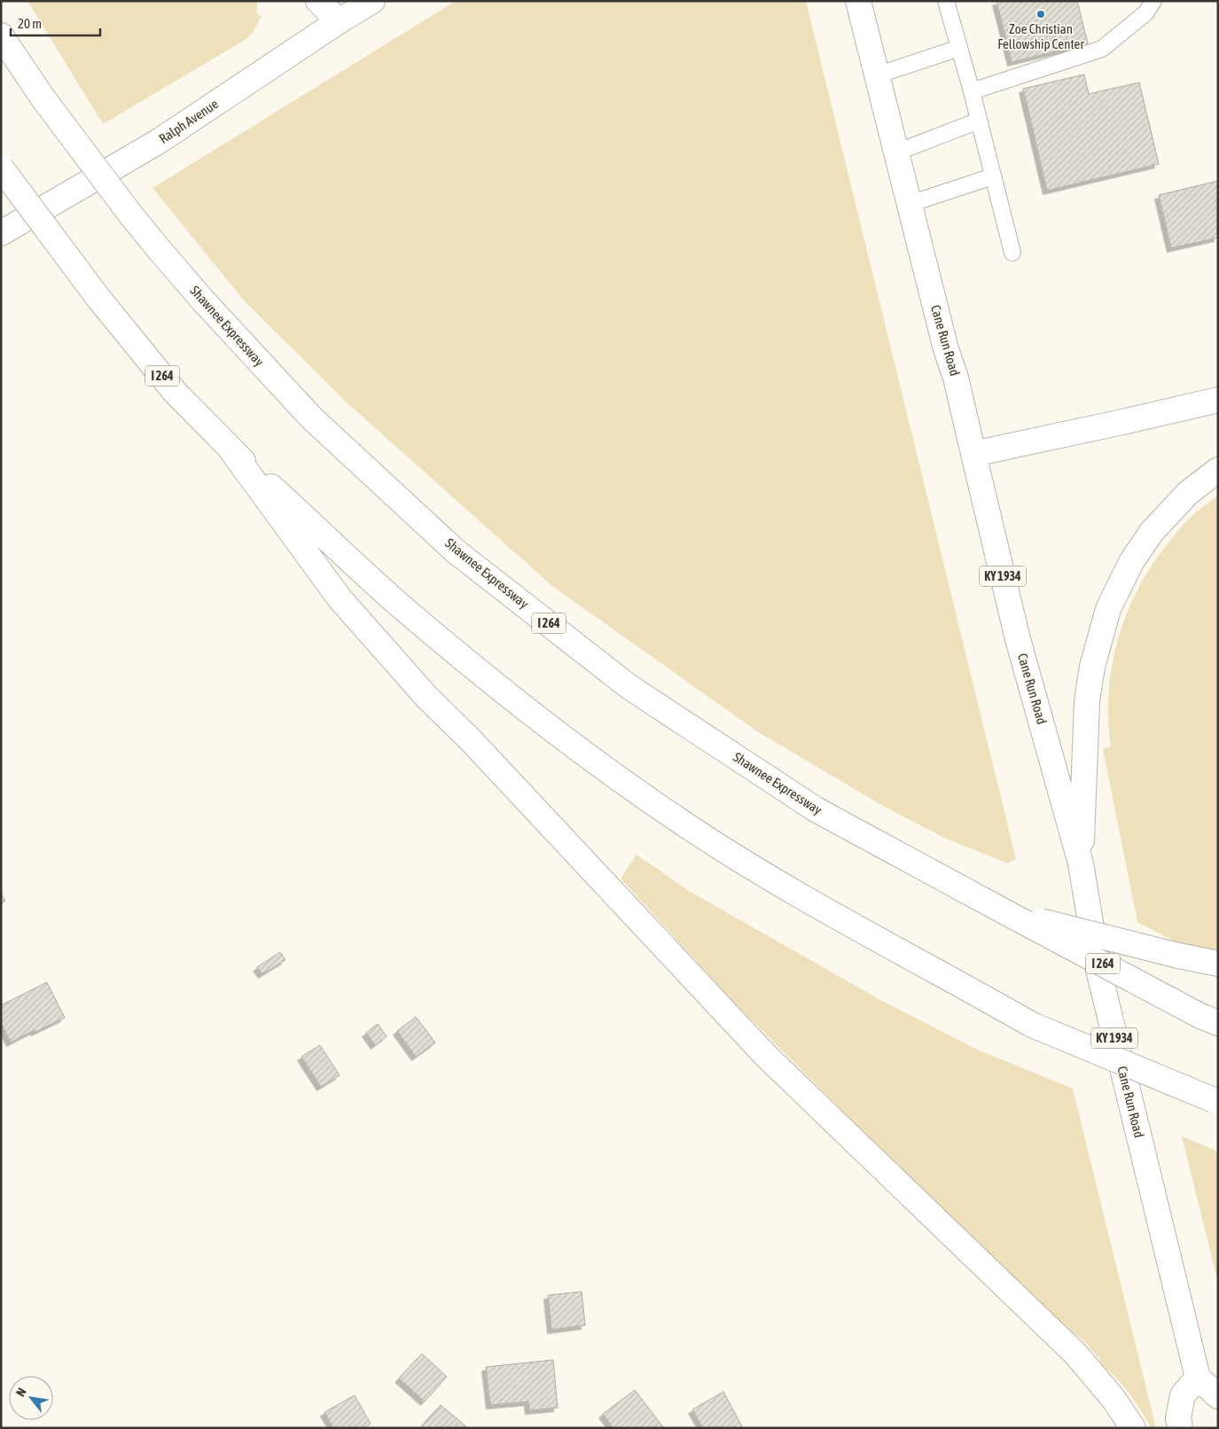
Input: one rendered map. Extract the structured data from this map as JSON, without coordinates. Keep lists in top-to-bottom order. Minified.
{"streets":{"main road":["Ralph Avenue","Shawnee Expressway","Cane Run Road","I 264","KY 1934"]},"places":["Zoe Christian Fellowship Center"],"scale_bar":"20 m","north":"top left"}
